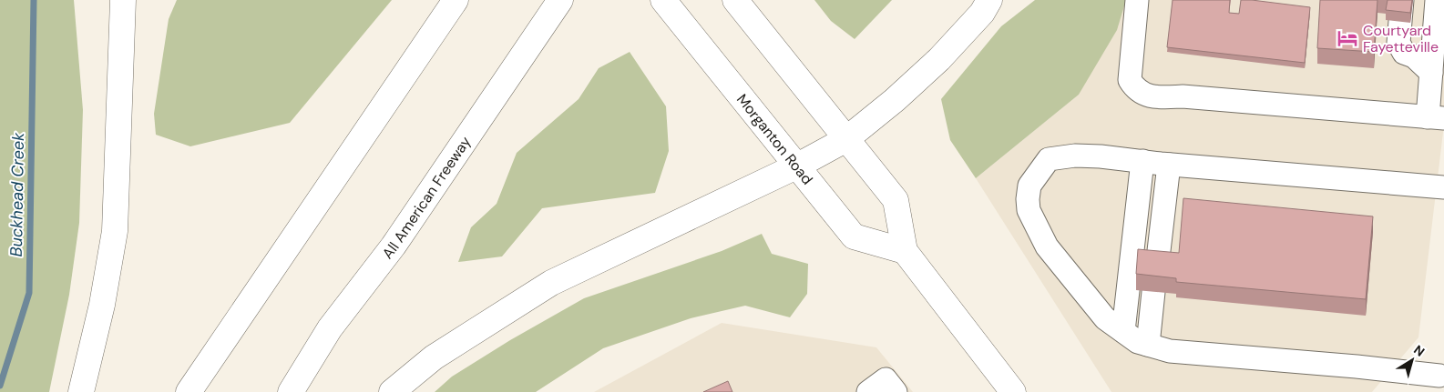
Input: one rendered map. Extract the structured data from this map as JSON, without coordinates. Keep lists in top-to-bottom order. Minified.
{"streets":{"main road":["Morganton Road","All American Freeway"]},"water":["Buckhead Creek"],"places":{"hotel":["Courtyard Fayetteville"]},"north":"top right"}
